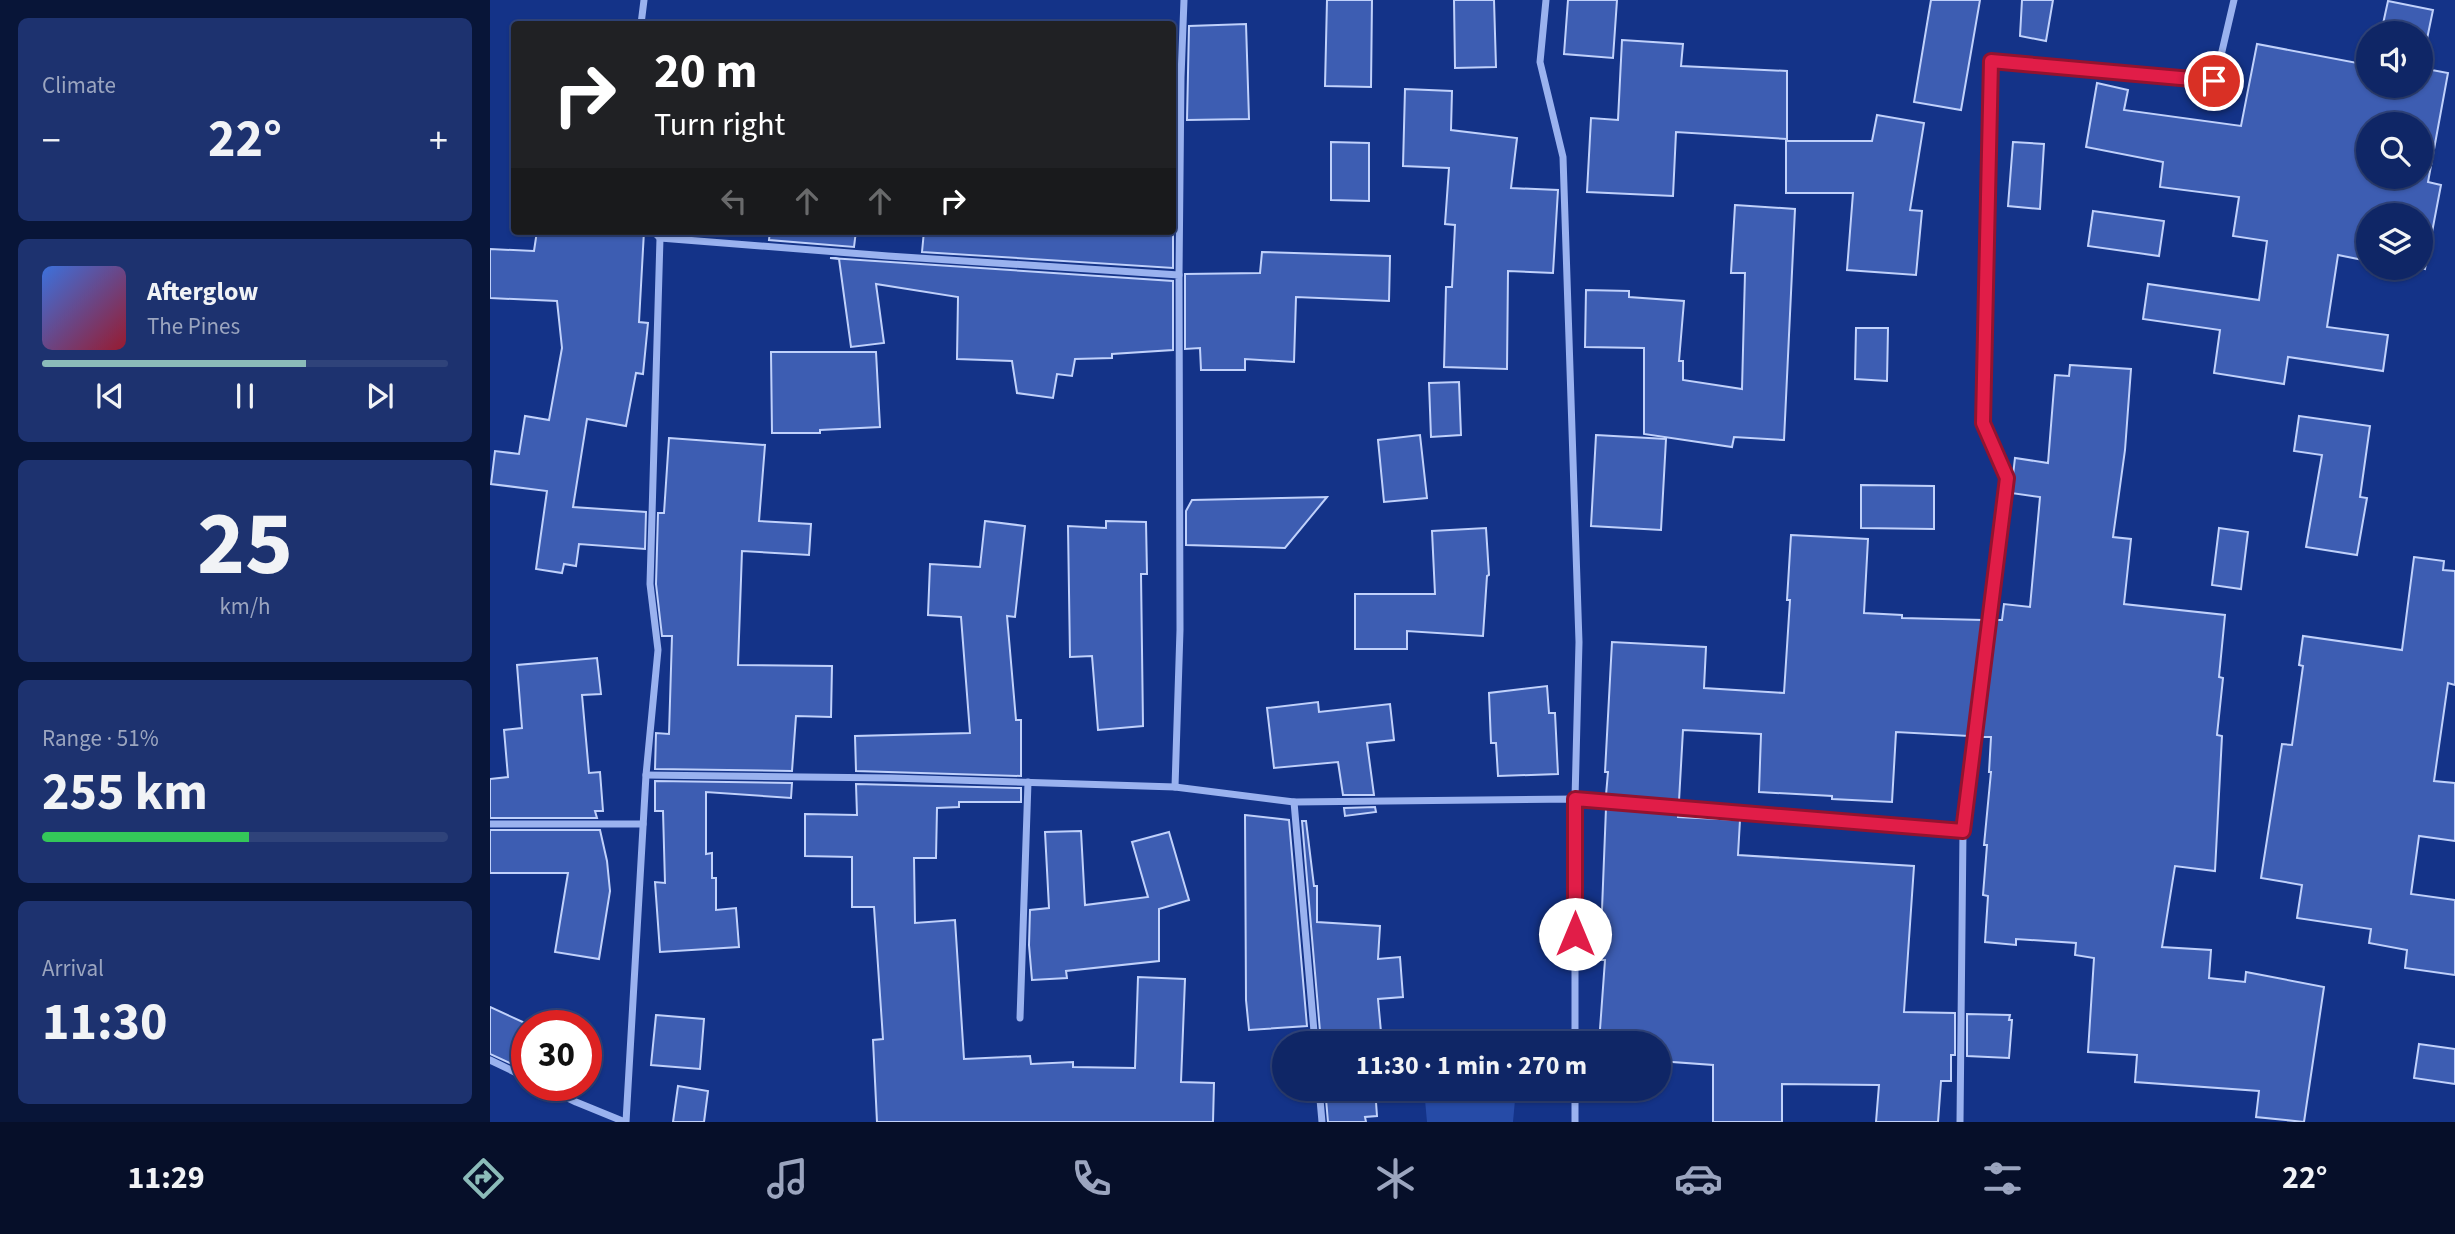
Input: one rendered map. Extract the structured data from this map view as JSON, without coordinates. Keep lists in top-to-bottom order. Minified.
{"page":{"tile":["Climate",["25","km/h"],["Range · 51%","255 km"],["Arrival","11:30"]],"turn":["20 m","Turn right"],"heat":["−","22°","+"],"song":["Afterglow","The Pines"],"limit":"30","trip":"11:30 · 1 min · 270 m","tabs":["11:29","22°"]}}
